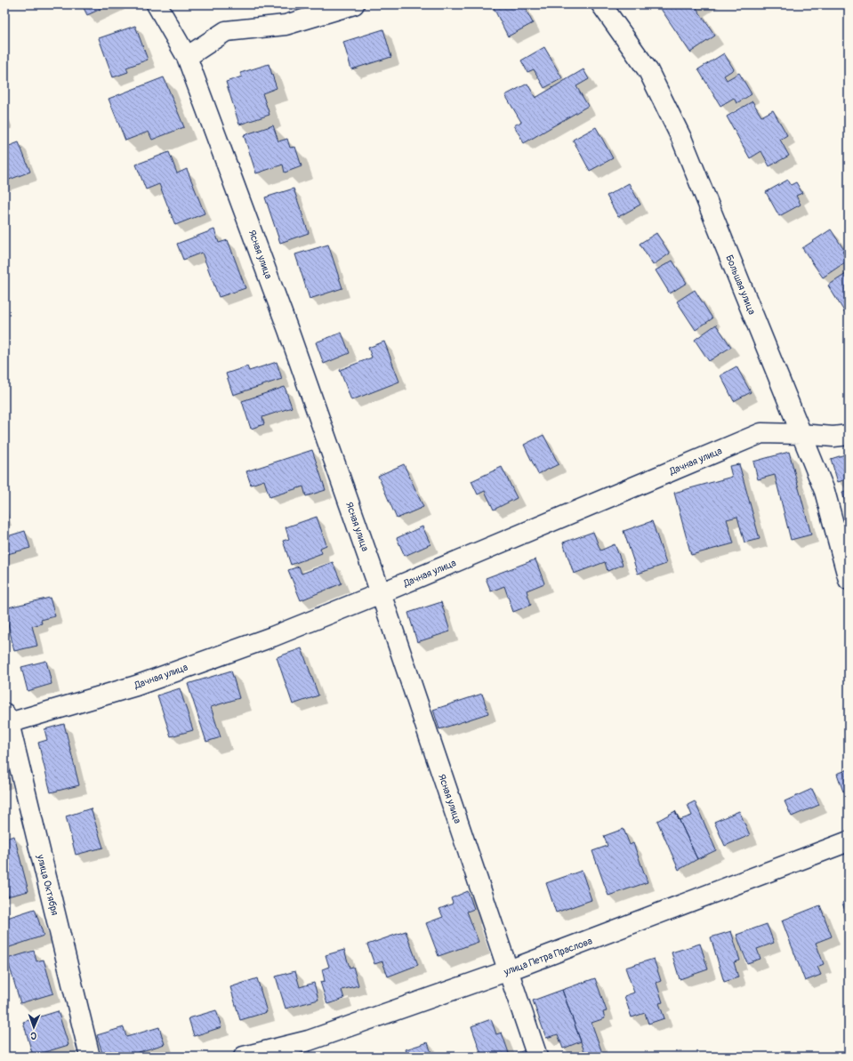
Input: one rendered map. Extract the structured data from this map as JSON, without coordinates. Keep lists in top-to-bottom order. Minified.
{"streets":{"street":["Ясная улица","Большая улица","Дачная улица","улица Октября","улица Петра Праслова"]},"crossings":[["Ясная улица","Дачная улица"],["Ясная улица","улица Петра Праслова"],["Большая улица","Дачная улица"],["Дачная улица","улица Октября"]],"north":"bottom"}
